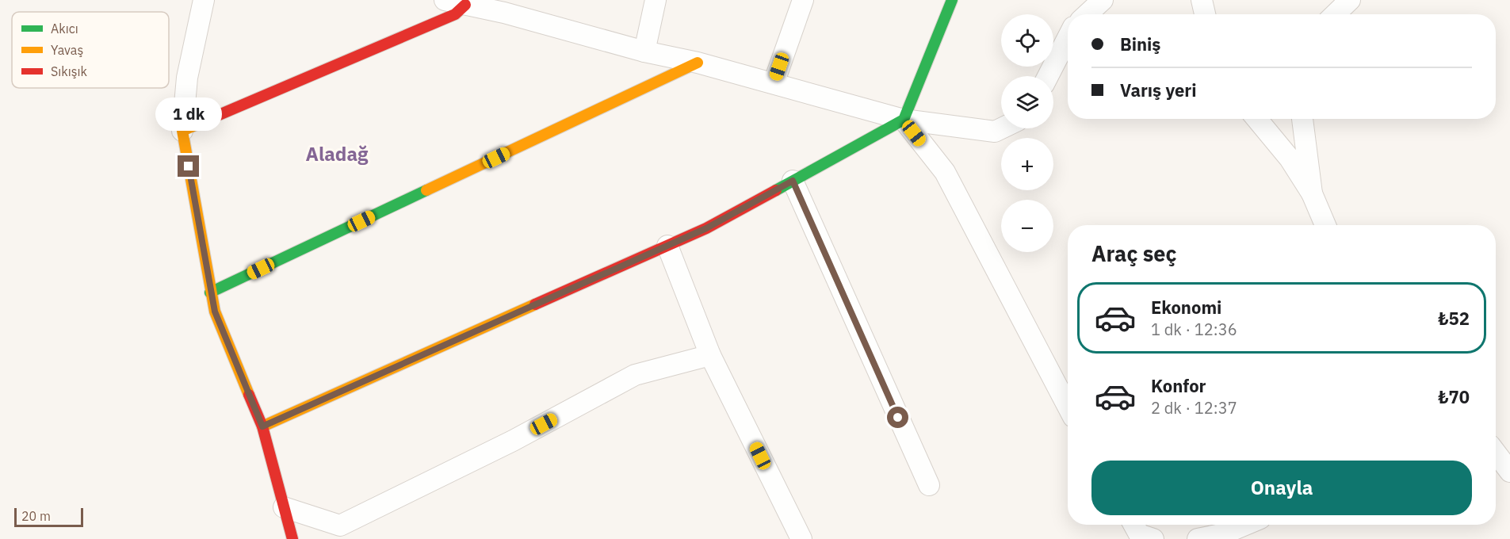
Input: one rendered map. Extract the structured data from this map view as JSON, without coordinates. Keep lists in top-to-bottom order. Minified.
{"districts":["Aladağ"],"legend":["Akıcı","Yavaş","Sıkışık"],"scale_bar":"20 m","page":{"map_buttons":["+","−"],"banner":["Biniş","Varış yeri"],"bubble":"1 dk","heading":"Araç seç","list":[{"name":"Ekonomi","note":"1 dk · 12:36","value":"₺52"},{"name":"Konfor","note":"2 dk · 12:37","value":"₺70"}],"buttons":"Onayla","scale":"20 m"}}
